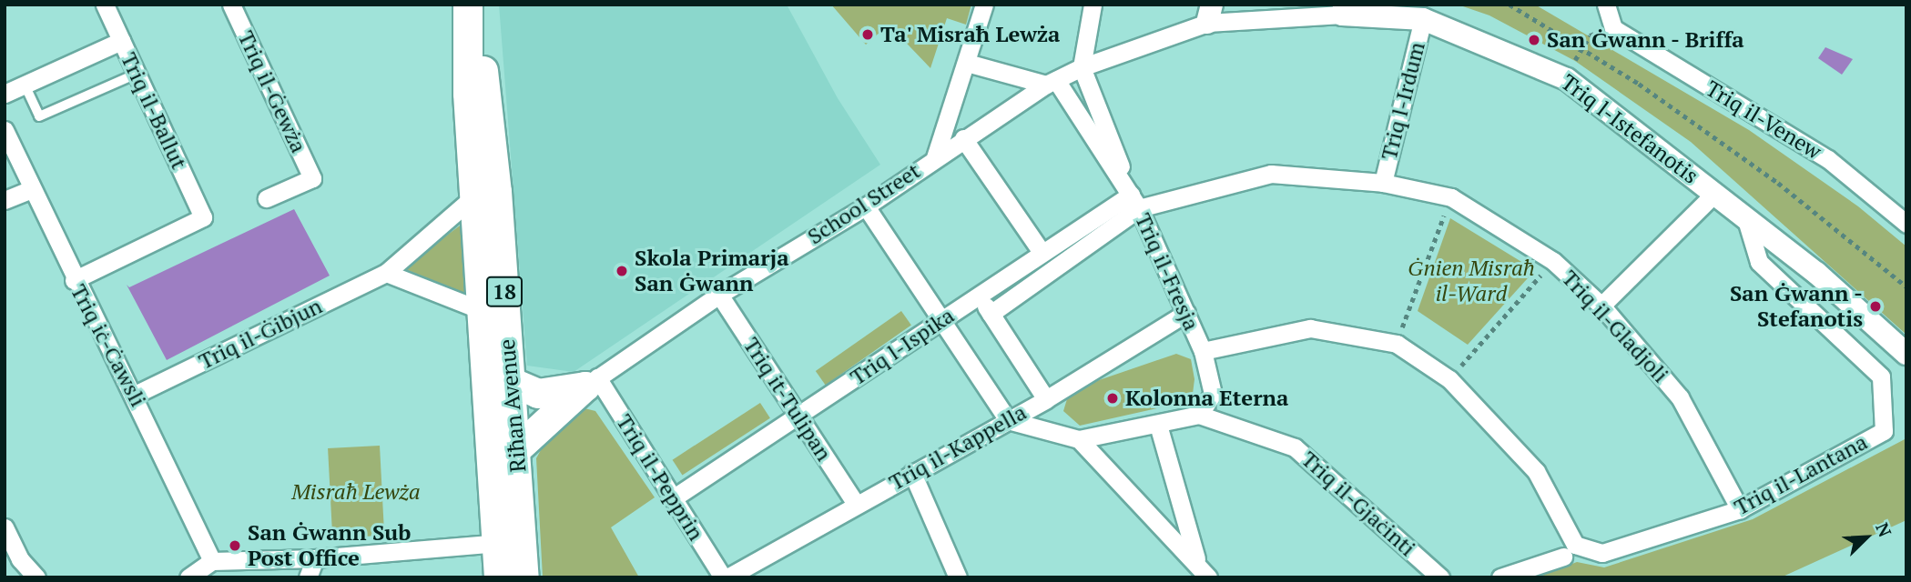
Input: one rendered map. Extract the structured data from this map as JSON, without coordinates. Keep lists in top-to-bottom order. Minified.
{"streets":{"main road":["18","Riħan Avenue"],"street":["Triq il-Ġewża","Triq l-Irdum","Triq il-Ballut","Triq il-Venew","Triq l-Istefanotis","School Street","Triq il-Fresja","Triq il-Gladjoli","Triq il-Ġibjun","Triq iċ-Ċawsli","Triq l-Ispika","Triq it-Tulipan","Triq il-Kappella","Triq il-Lantana","Triq il-Pepprin","Triq il-Gjaċinti"]},"crossings":[["Triq l-Irdum","Triq l-Istefanotis"],["Triq l-Irdum","Triq il-Gladjoli"],["Triq il-Ballut","Triq iċ-Ċawsli"],["Triq l-Istefanotis","School Street"],["Triq l-Istefanotis","Triq il-Fresja"],["Triq l-Istefanotis","Triq il-Lantana"],["School Street","Triq il-Fresja"],["School Street","Triq it-Tulipan"],["School Street","Triq il-Pepprin"],["Triq il-Fresja","Triq il-Gladjoli"],["Triq il-Fresja","Triq l-Ispika"],["Triq il-Fresja","Triq il-Kappella"],["Triq il-Gladjoli","Triq l-Ispika"],["Triq il-Gladjoli","Triq il-Lantana"],["Triq il-Ġibjun","Triq iċ-Ċawsli"],["Triq il-Ġibjun","Riħan Avenue"],["Triq l-Ispika","Triq it-Tulipan"],["Triq l-Ispika","Triq il-Pepprin"],["Triq it-Tulipan","Triq il-Kappella"],["Triq il-Kappella","Triq il-Pepprin"]],"parks":["Ġnien Misraħ il-Ward","Misraħ Lewża"],"places":["Ta' Misraħ Lewża","San Ġwann - Briffa","Skola Primarja San Ġwann","San Ġwann - Stefanotis","Kolonna Eterna","San Ġwann Sub Post Office"],"north":"top right"}
